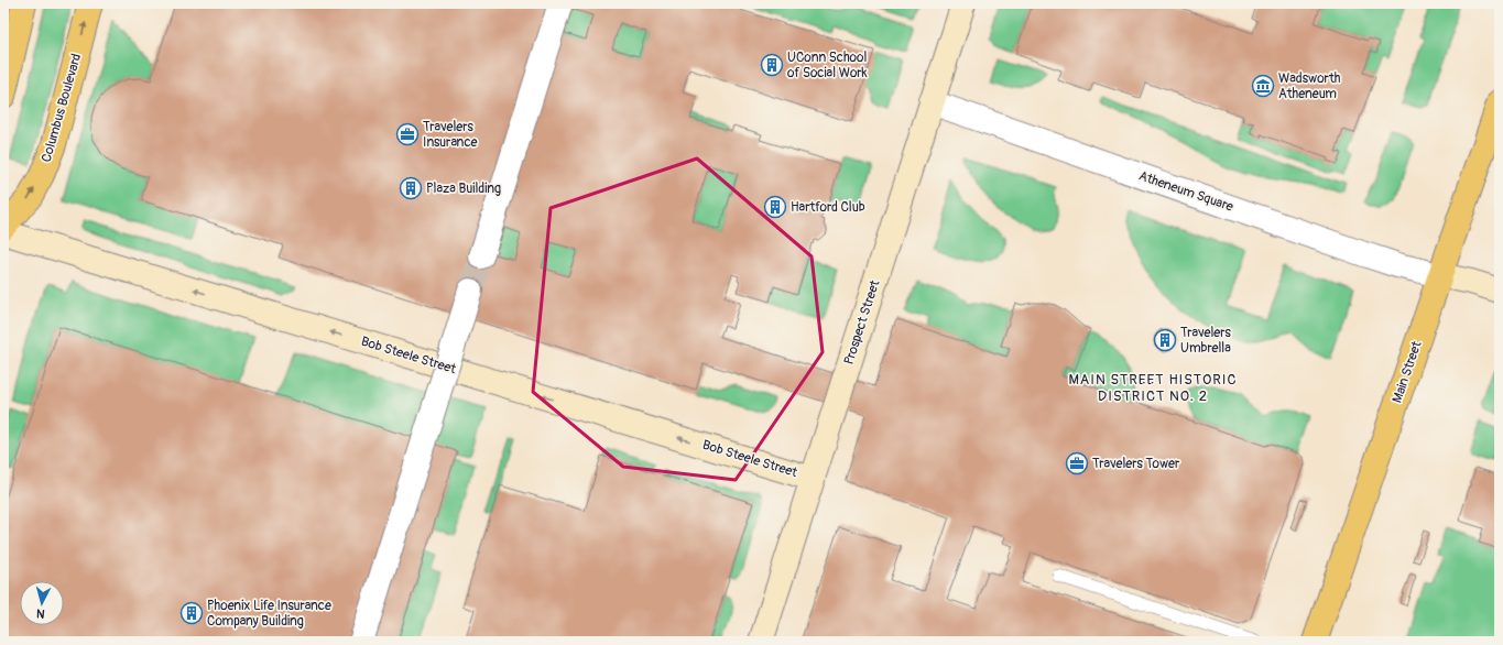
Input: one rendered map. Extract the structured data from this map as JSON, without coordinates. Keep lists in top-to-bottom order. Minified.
{"streets":{"main road":["Columbus Boulevard","Main Street"],"street":["Atheneum Square","Prospect Street","Bob Steele Street"]},"crossings":[["Atheneum Square","Prospect Street"],["Atheneum Square","Main Street"],["Prospect Street","Bob Steele Street"]],"one_way":["Bob Steele Street"],"districts":["MAIN STREET HISTORIC DISTRICT NO. 2"],"places":{"building":["UConn School of Social Work","Plaza Building","Hartford Club","Travelers Umbrella","Phoenix Life Insurance Company Building"],"museum":["Wadsworth Atheneum"],"office":["Travelers Insurance","Travelers Tower"]},"north":"bottom"}
